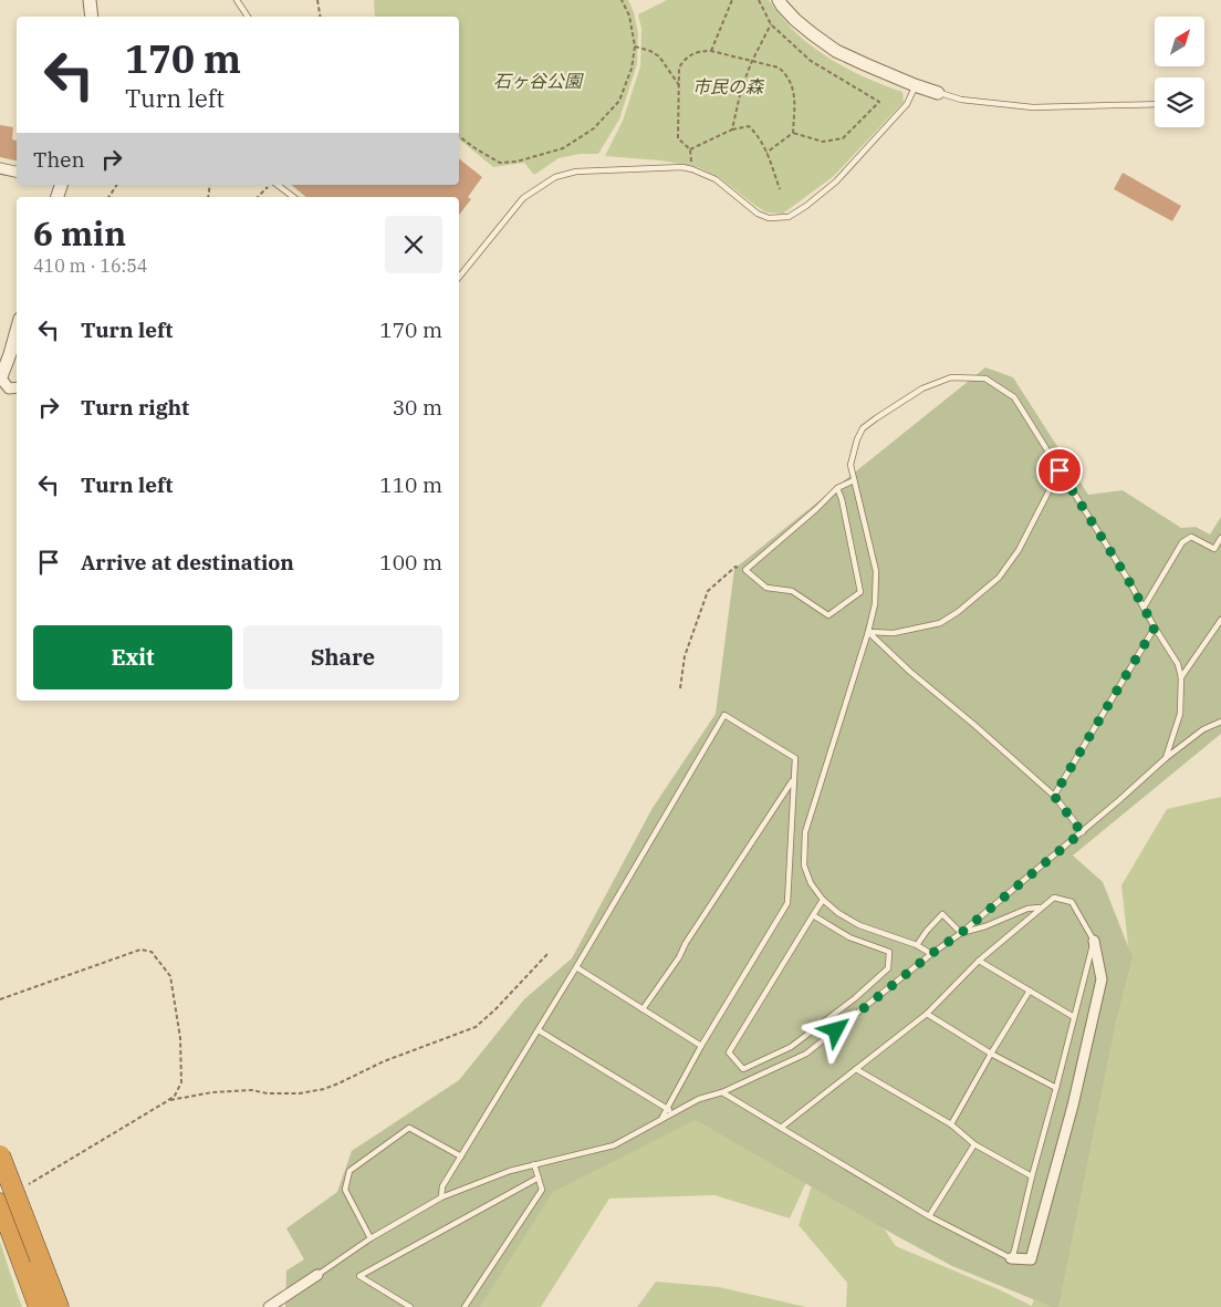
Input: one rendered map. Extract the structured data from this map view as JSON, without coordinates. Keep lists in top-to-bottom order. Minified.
{"parks":["石ヶ谷公園","市民の森"],"north":"top right","page":{"turn":["170 m","Turn left"],"then":"Then","heading":["6 min","410 m · 16:54"],"list":[{"name":"Turn left","value":"170 m"},{"name":"Turn right","value":"30 m"},{"name":"Turn left","value":"110 m"},{"name":"Arrive at destination","value":"100 m"}],"buttons":["Exit","Share"]}}
